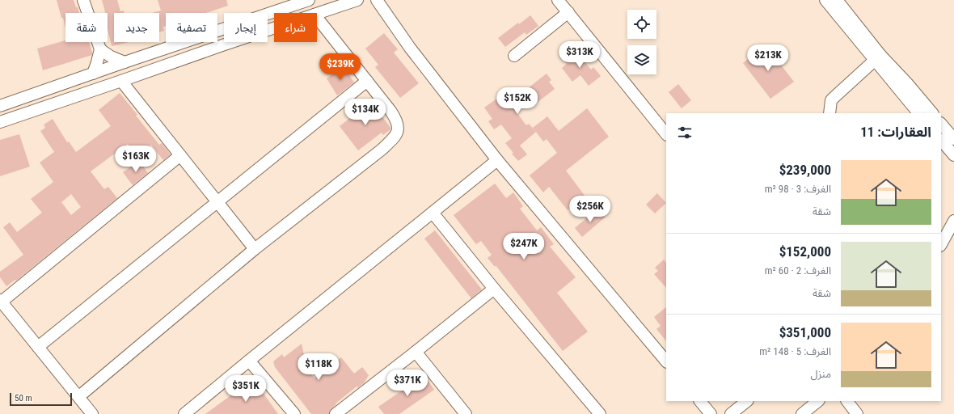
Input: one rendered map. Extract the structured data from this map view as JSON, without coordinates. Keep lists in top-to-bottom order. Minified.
{"scale_bar":"50 m","page":{"chip":["شراء","إيجار","تصفية","جديد","شقة"],"price":["$313K","$213K","$239K","$152K","$134K","$163K","$256K","$247K","$118K","$371K","$351K"],"heading":"العقارات: 11","list":[{"name":"$239,000","note":"الغرف: 3 · 98 m² · شقة"},{"name":"$152,000","note":"الغرف: 2 · 60 m² · شقة"},{"name":"$351,000","note":"الغرف: 5 · 148 m² · منزل"}],"scale":"50 m"}}
